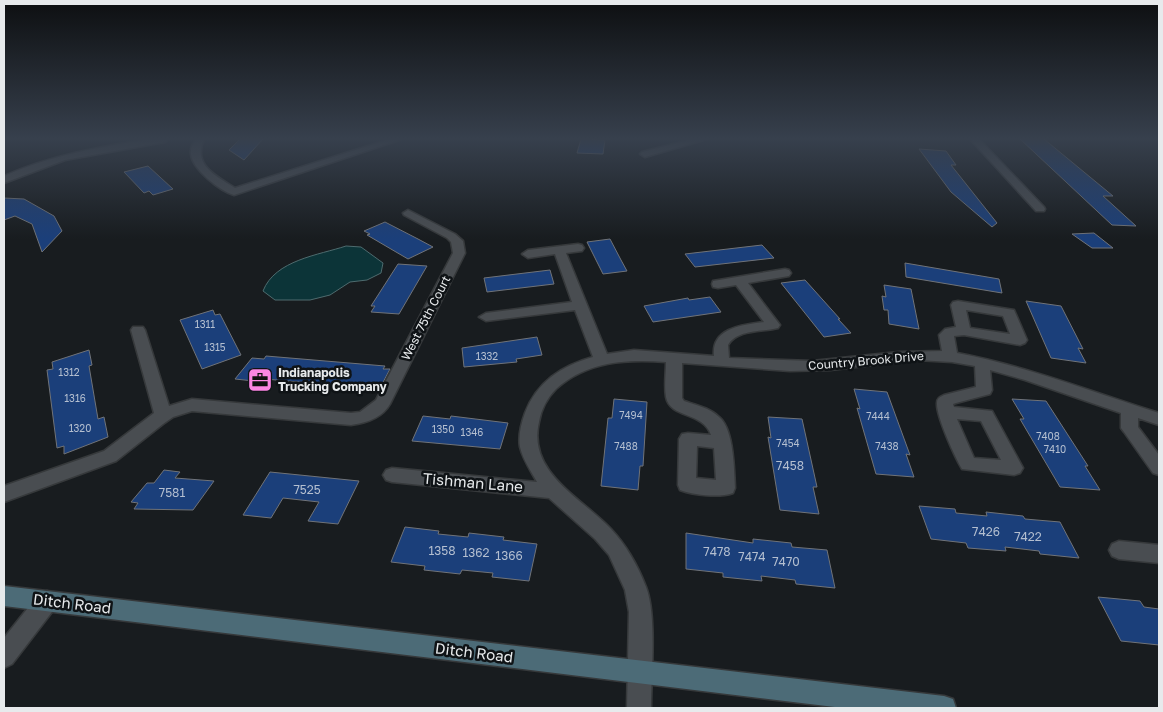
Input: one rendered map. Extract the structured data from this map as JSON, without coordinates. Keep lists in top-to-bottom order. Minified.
{"streets":{"main road":["Ditch Road"],"street":["West 75th Court","Country Brook Drive","Tishman Lane"]},"places":{"office":["Indianapolis Trucking Company"]},"house_numbers":["1311","1315","1332","1312","1316","7494","7444","1320","1350","1346","7408","7454","7488","7438","7410","7458","7525","7581","7426","7422","1358","7478","1362","1366","7474","7470"]}
